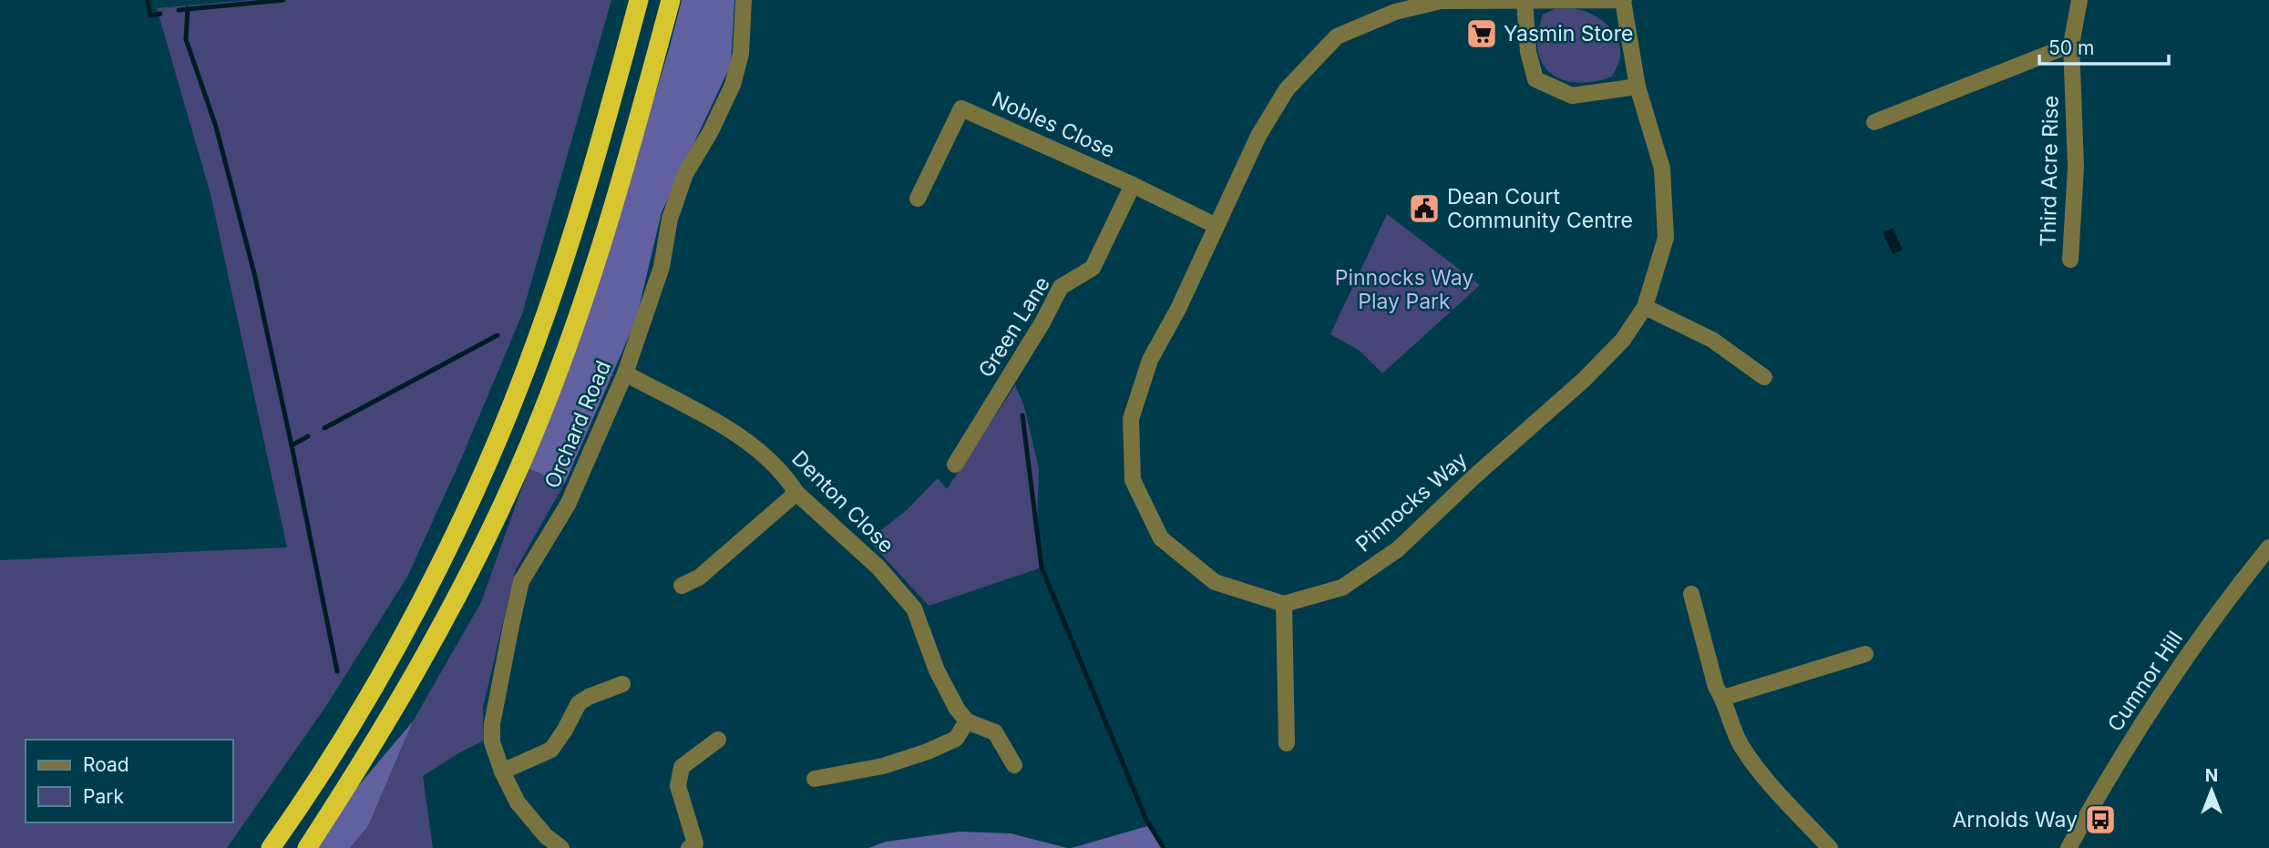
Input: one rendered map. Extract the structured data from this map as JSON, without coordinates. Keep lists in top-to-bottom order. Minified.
{"streets":{"street":["Nobles Close","Third Acre Rise","Green Lane","Orchard Road","Denton Close","Pinnocks Way","Cumnor Hill"]},"crossings":[["Nobles Close","Green Lane"],["Nobles Close","Pinnocks Way"],["Orchard Road","Denton Close"]],"parks":["Pinnocks Way Play Park"],"places":{"supermarket":["Yasmin Store"],"public building":["Dean Court Community Centre"],"bus stop":["Arnolds Way"]},"legend":["Road","Park"],"scale_bar":"50 m","north":"top"}
